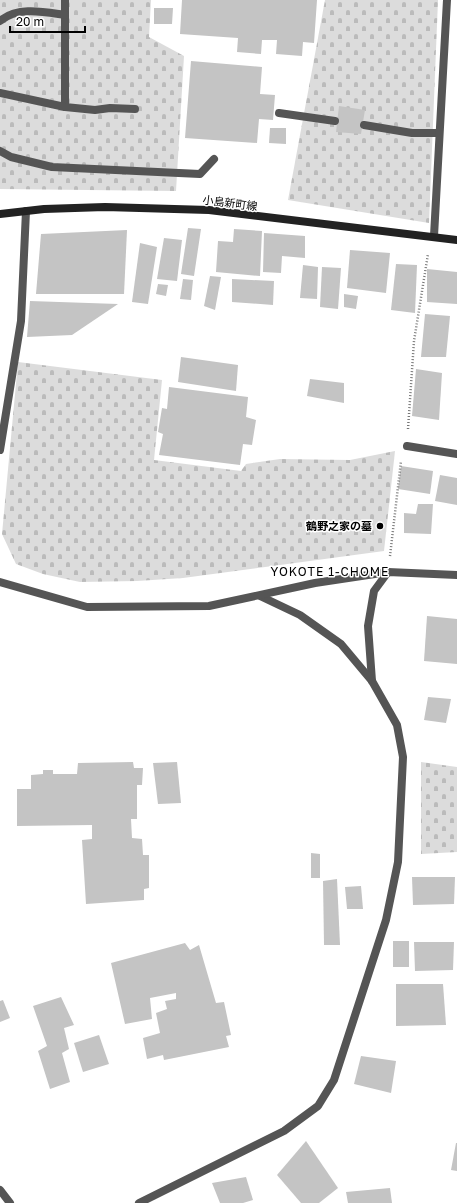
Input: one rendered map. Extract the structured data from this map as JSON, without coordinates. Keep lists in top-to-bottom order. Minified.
{"streets":{"main road":["小島新町線"]},"districts":["YOKOTE 1-CHOME"],"places":["鶴野之家の墓"],"scale_bar":"20 m"}
